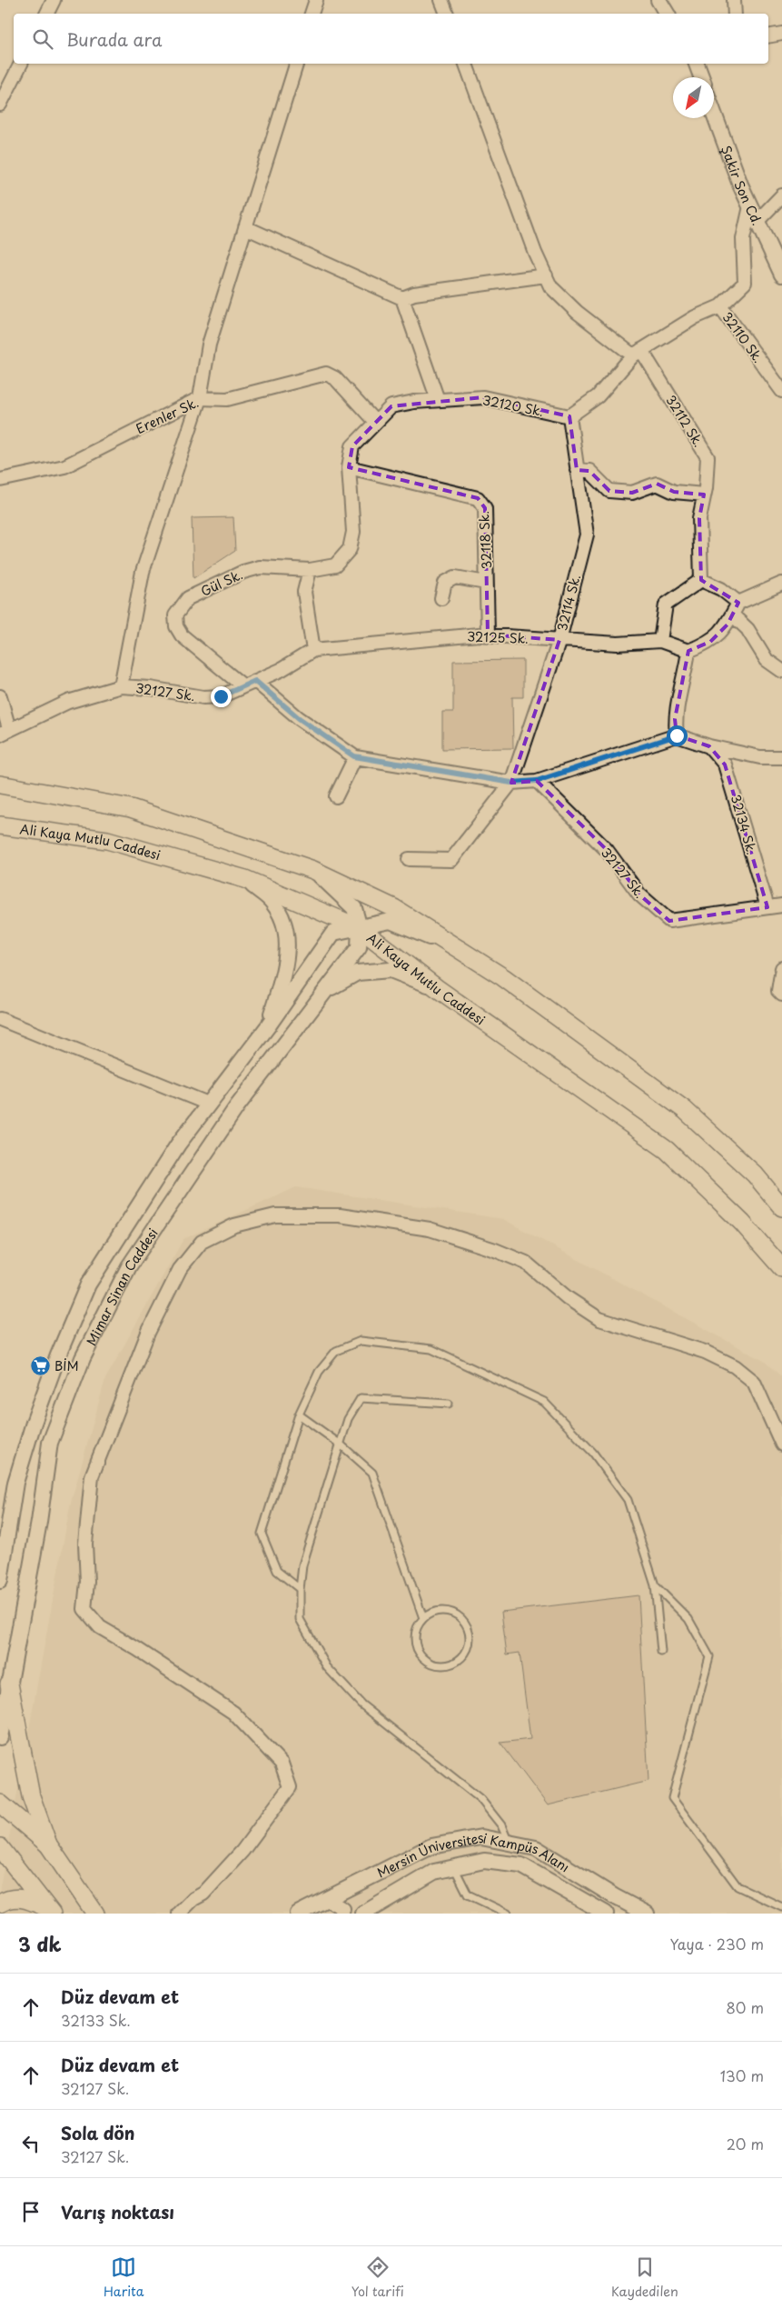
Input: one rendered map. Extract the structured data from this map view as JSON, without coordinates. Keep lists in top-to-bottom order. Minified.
{"streets":{"main road":["Ali Kaya Mutlu Caddesi"],"street":["Şakir Son Cd.","32110 Sk.","32120 Sk.","Erenler Sk.","32112 Sk.","32118 Sk.","Gül Sk.","32114 Sk.","32125 Sk.","32127 Sk.","32134 Sk.","Mimar Sinan Caddesi","Mersin Üniversitesi Kampüs Alanı"]},"crossings":[["32120 Sk.","Erenler Sk."],["32120 Sk.","32118 Sk."],["32120 Sk.","Gül Sk."],["32120 Sk.","32114 Sk."],["32112 Sk.","32125 Sk."],["32118 Sk.","32125 Sk."],["Gül Sk.","32125 Sk."],["Gül Sk.","32127 Sk."],["32114 Sk.","32125 Sk."],["32125 Sk.","32127 Sk."],["32127 Sk.","32134 Sk."],["Ali Kaya Mutlu Caddesi","Mimar Sinan Caddesi"]],"places":{"supermarket":["BİM"]},"north":"bottom left","page":{"search":"Burada ara","heading":["3 dk","Yaya · 230 m"],"list":[["Düz devam et","32133 Sk.","80 m"],["Düz devam et","32127 Sk.","130 m"],["Sola dön","32127 Sk.","20 m"],"Varış noktası"],"nav":["Harita","Yol tarifi","Kaydedilen"]}}
